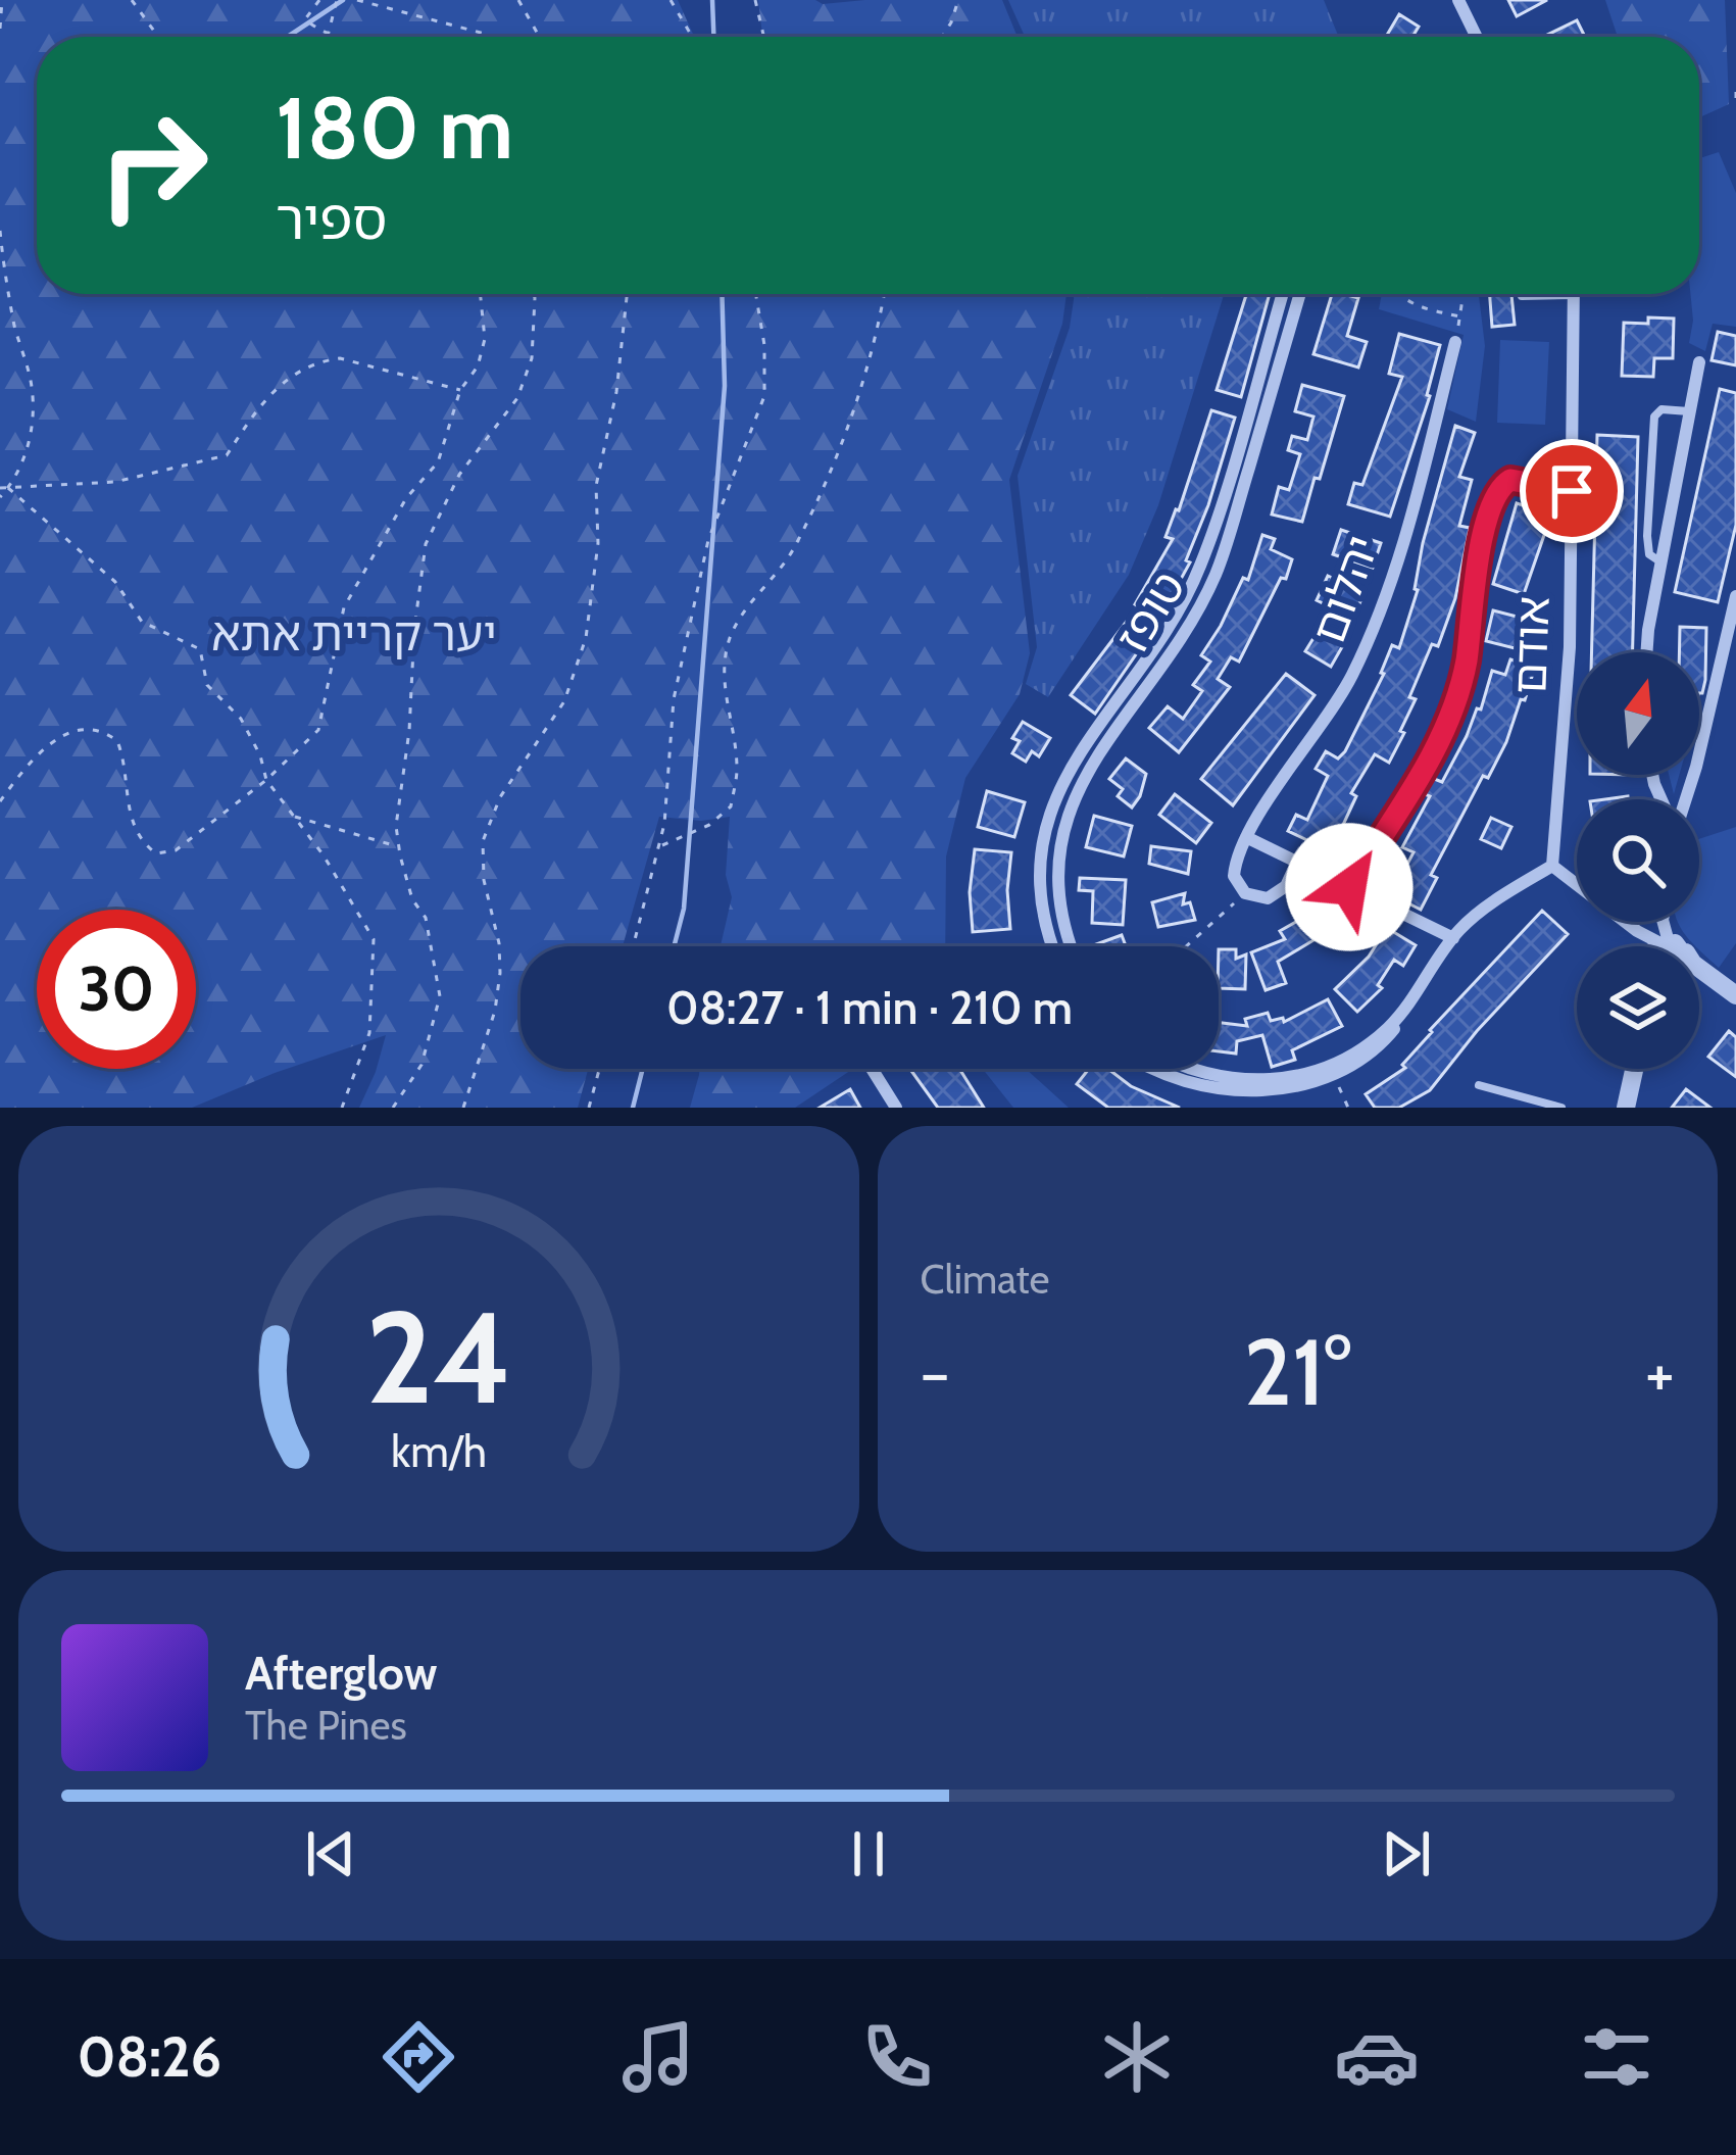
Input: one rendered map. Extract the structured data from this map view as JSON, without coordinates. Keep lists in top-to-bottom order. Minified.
{"streets":{"street":["יהלום","טופז","אודם"]},"parks":["יער קריית אתא"],"north":"top","page":{"turn":["180 m","ספיר"],"limit":"30","trip":"08:27 · 1 min · 210 m","tile":"Climate","heat":["−","21°","+"],"song":["Afterglow","The Pines"],"tabs":"08:26","gauge":["24","km/h"]}}
